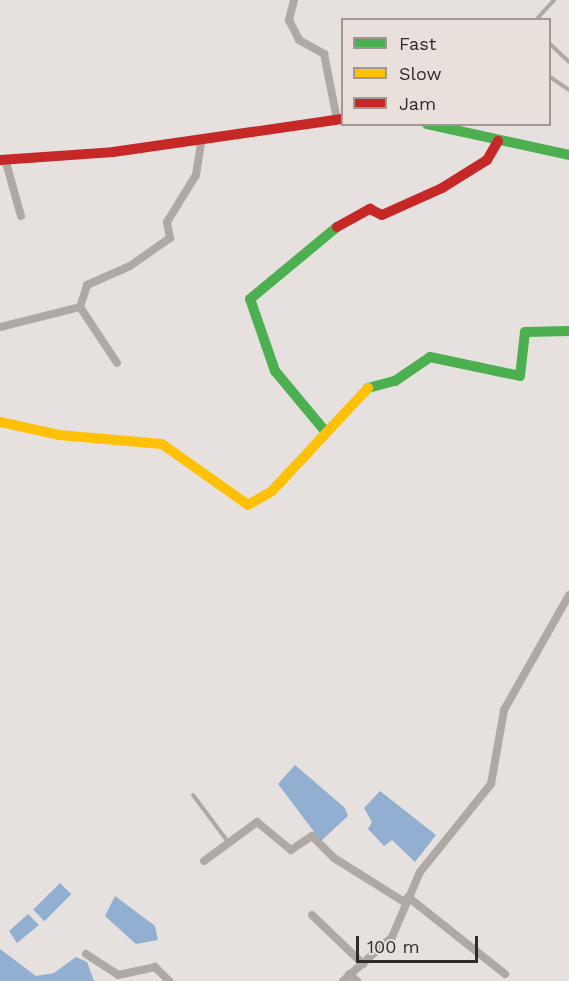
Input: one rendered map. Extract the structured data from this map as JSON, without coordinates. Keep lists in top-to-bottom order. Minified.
{"legend":["Fast","Slow","Jam"],"scale_bar":"100 m"}
